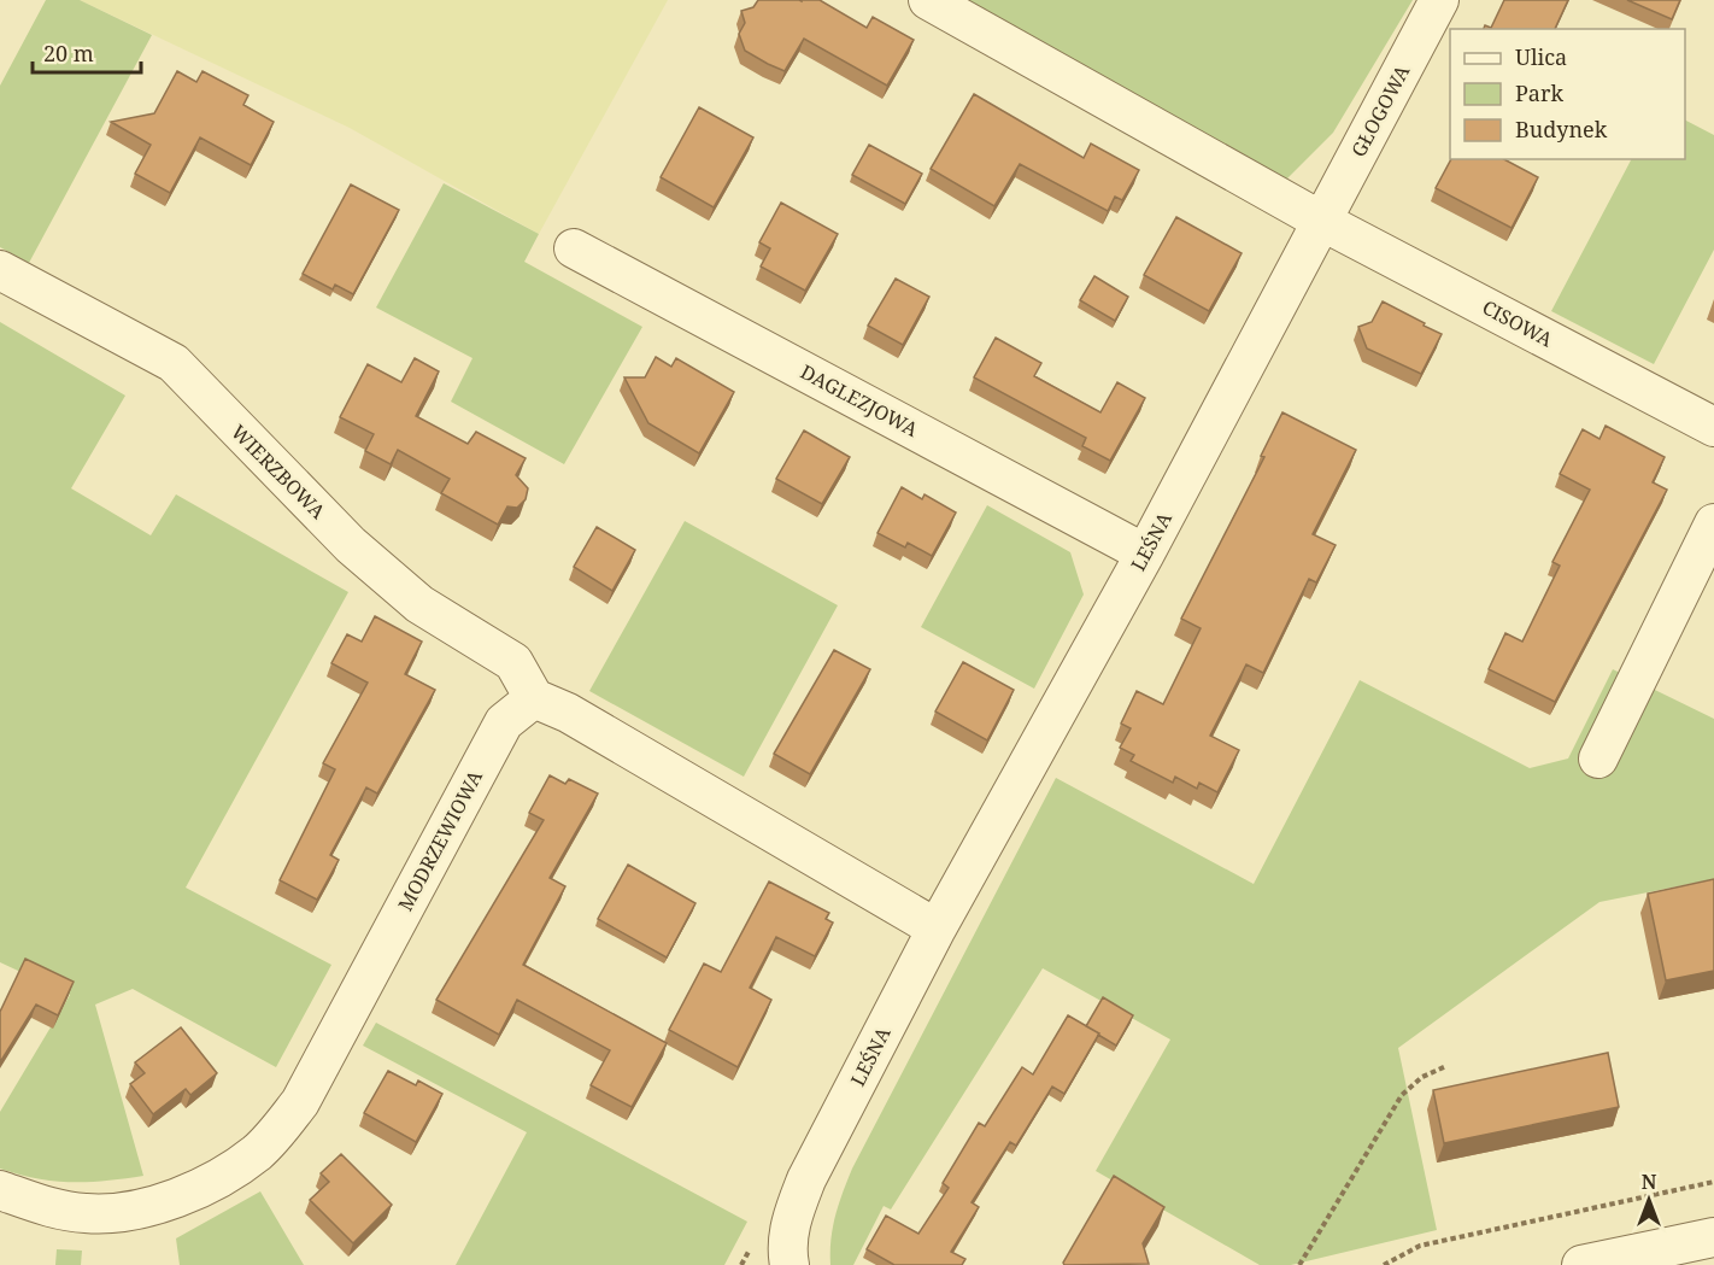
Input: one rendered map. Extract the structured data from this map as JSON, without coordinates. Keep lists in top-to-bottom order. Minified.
{"streets":{"street":["GŁOGOWA","CISOWA","DAGLEZJOWA","WIERZBOWA","LEŚNA","MODRZEWIOWA"]},"crossings":[["GŁOGOWA","CISOWA"],["GŁOGOWA","LEŚNA"],["CISOWA","LEŚNA"],["DAGLEZJOWA","LEŚNA"],["WIERZBOWA","MODRZEWIOWA"]],"legend":["Ulica","Park","Budynek"],"scale_bar":"20 m","north":"top"}
